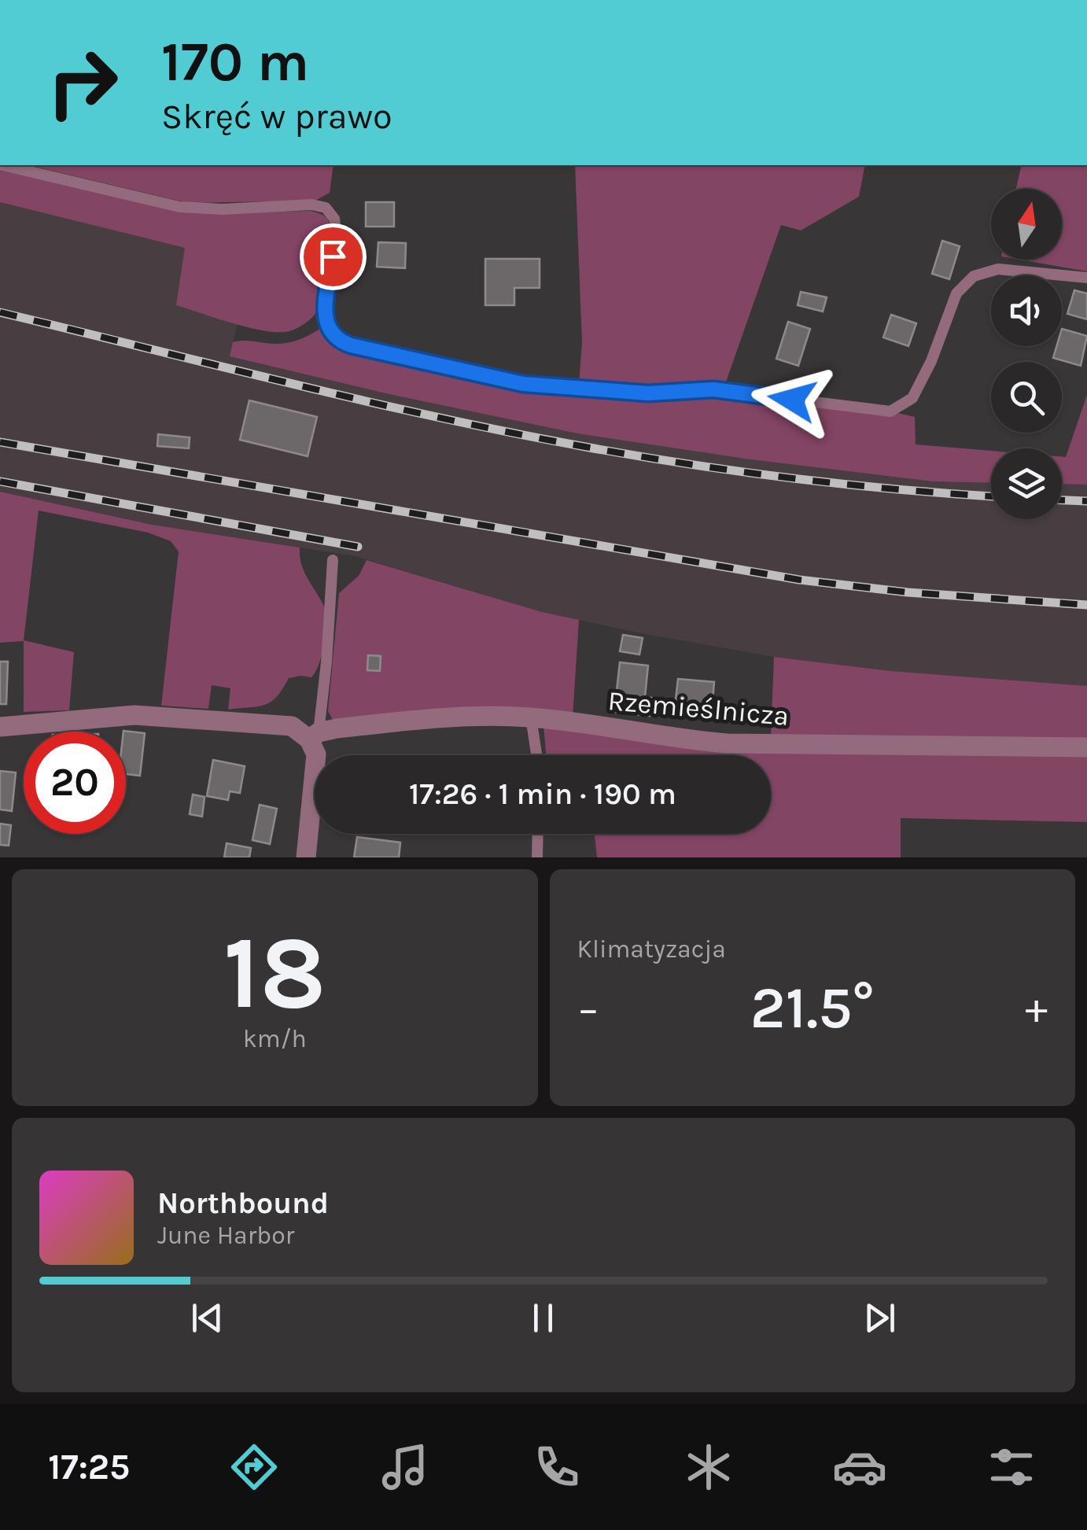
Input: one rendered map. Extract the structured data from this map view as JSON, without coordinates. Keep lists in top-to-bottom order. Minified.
{"streets":{"street":["Rzemieślnicza"]},"north":"top","page":{"turn":["170 m","Skręć w prawo"],"limit":"20","trip":"17:26 · 1 min · 190 m","tile":[["18","km/h"],"Klimatyzacja"],"heat":["−","21.5°","+"],"song":["Northbound","June Harbor"],"tabs":"17:25"}}
